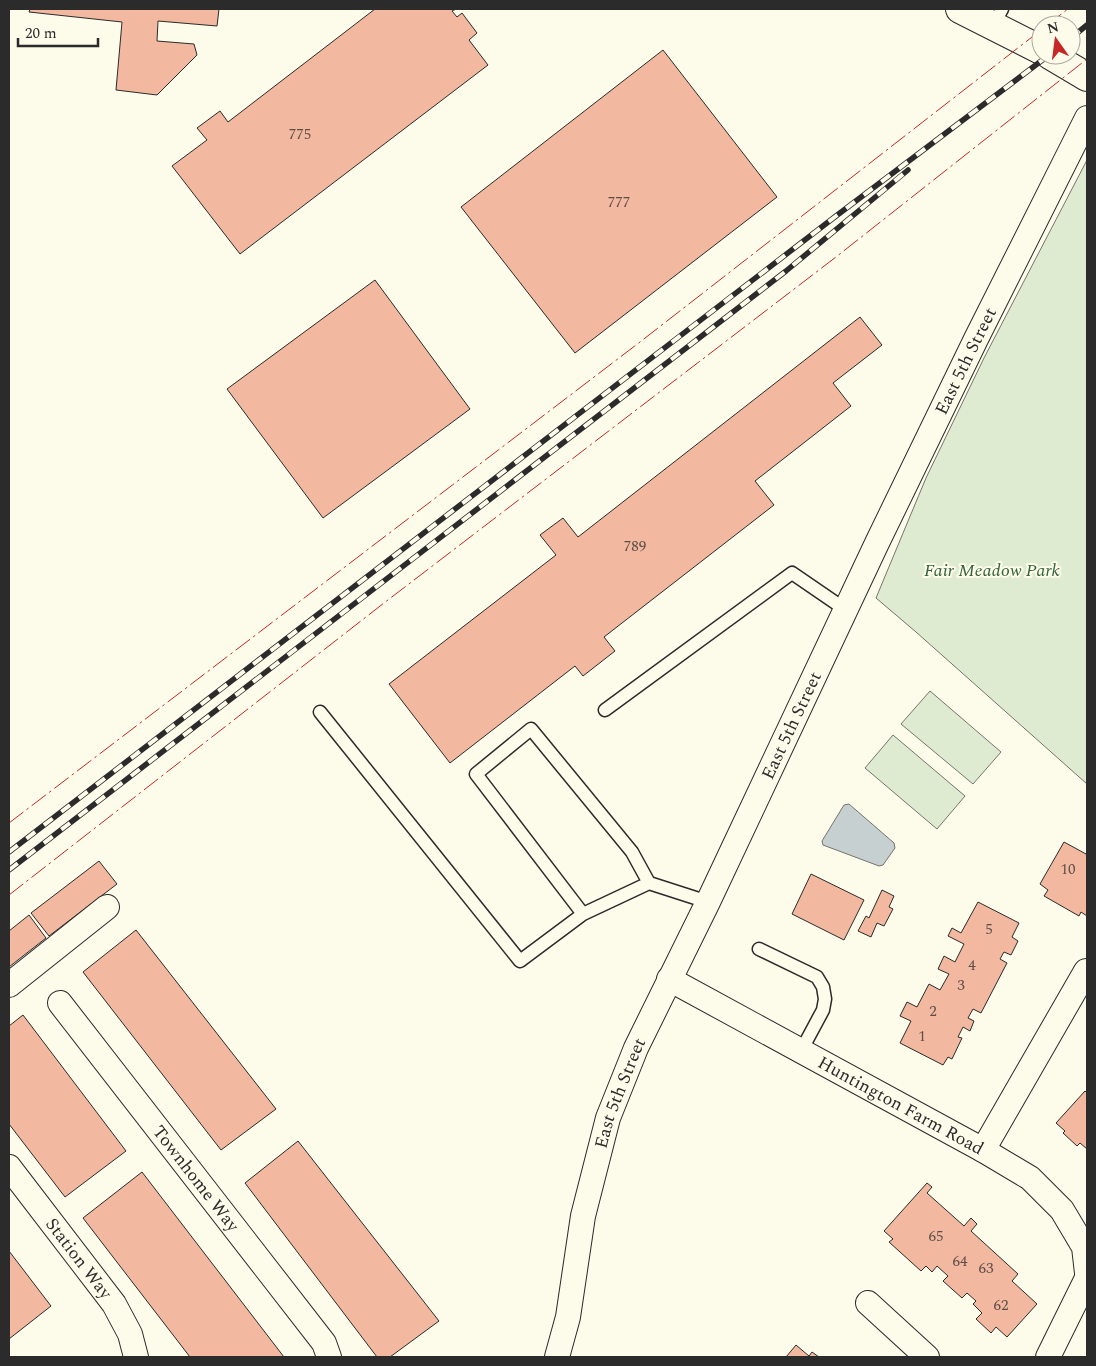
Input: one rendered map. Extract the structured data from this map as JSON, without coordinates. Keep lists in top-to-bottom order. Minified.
{"streets":{"street":["East 5th Street","Huntington Farm Road","Townhome Way","Station Way"]},"crossings":[["East 5th Street","Huntington Farm Road"]],"parks":["Fair Meadow Park"],"house_numbers":["775","777","789","10","5","4","3","2","1","65","64","63","62"],"scale_bar":"20 m","north":"top"}
